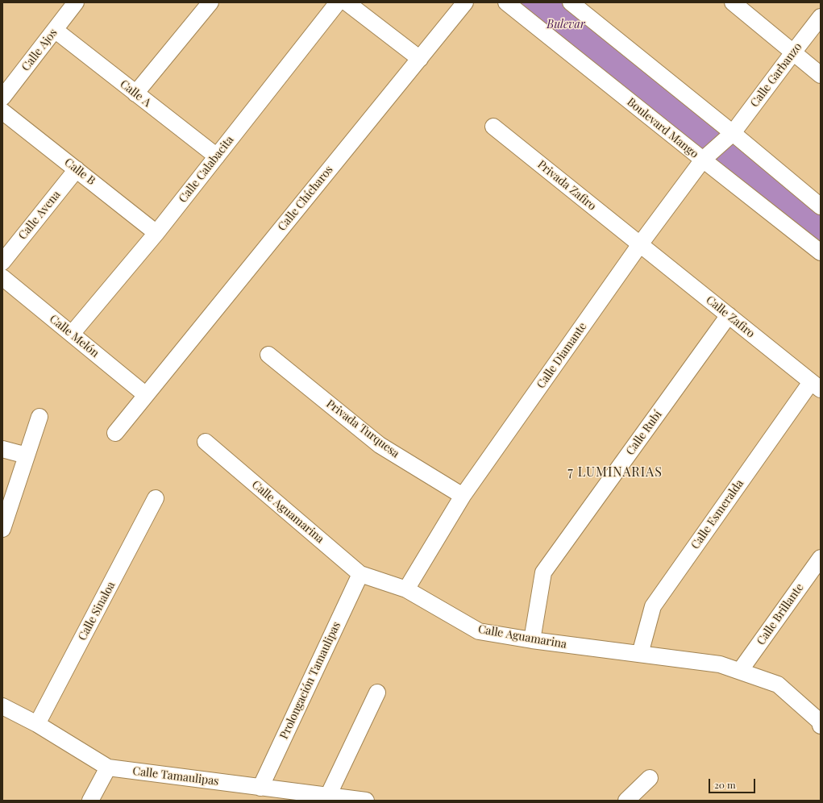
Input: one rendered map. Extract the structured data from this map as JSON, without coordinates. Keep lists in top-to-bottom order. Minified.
{"streets":{"street":["Calle Ajos","Calle Garbanzo","Calle A","Boulevard Mango","Calle Calabacita","Calle B","Privada Zafiro","Calle Chícharos","Calle Avena","Calle Zafiro","Calle Melón","Calle Diamante","Privada Turquesa","Calle Rubí","Calle Aguamarina","Calle Esmeralda","Calle Sinaloa","Calle Brillante","Prolongación Tamaulipas","Calle Tamaulipas"]},"crossings":[["Calle Ajos","Calle A"],["Calle Garbanzo","Calle Diamante"],["Calle A","Calle Calabacita"],["Boulevard Mango","Calle Diamante"],["Calle Calabacita","Calle B"],["Calle Calabacita","Calle Melón"],["Calle B","Calle Avena"],["Privada Zafiro","Calle Zafiro"],["Privada Zafiro","Calle Diamante"],["Calle Chícharos","Calle Melón"],["Calle Zafiro","Calle Diamante"],["Calle Zafiro","Calle Rubí"],["Calle Zafiro","Calle Esmeralda"],["Calle Diamante","Privada Turquesa"],["Calle Diamante","Calle Aguamarina"],["Calle Rubí","Calle Aguamarina"],["Calle Aguamarina","Calle Esmeralda"],["Calle Aguamarina","Calle Brillante"],["Calle Aguamarina","Prolongación Tamaulipas"],["Calle Sinaloa","Calle Tamaulipas"],["Prolongación Tamaulipas","Calle Tamaulipas"]],"districts":["7 LUMINARIAS"],"parks":["Bulevar"],"scale_bar":"20 m"}
